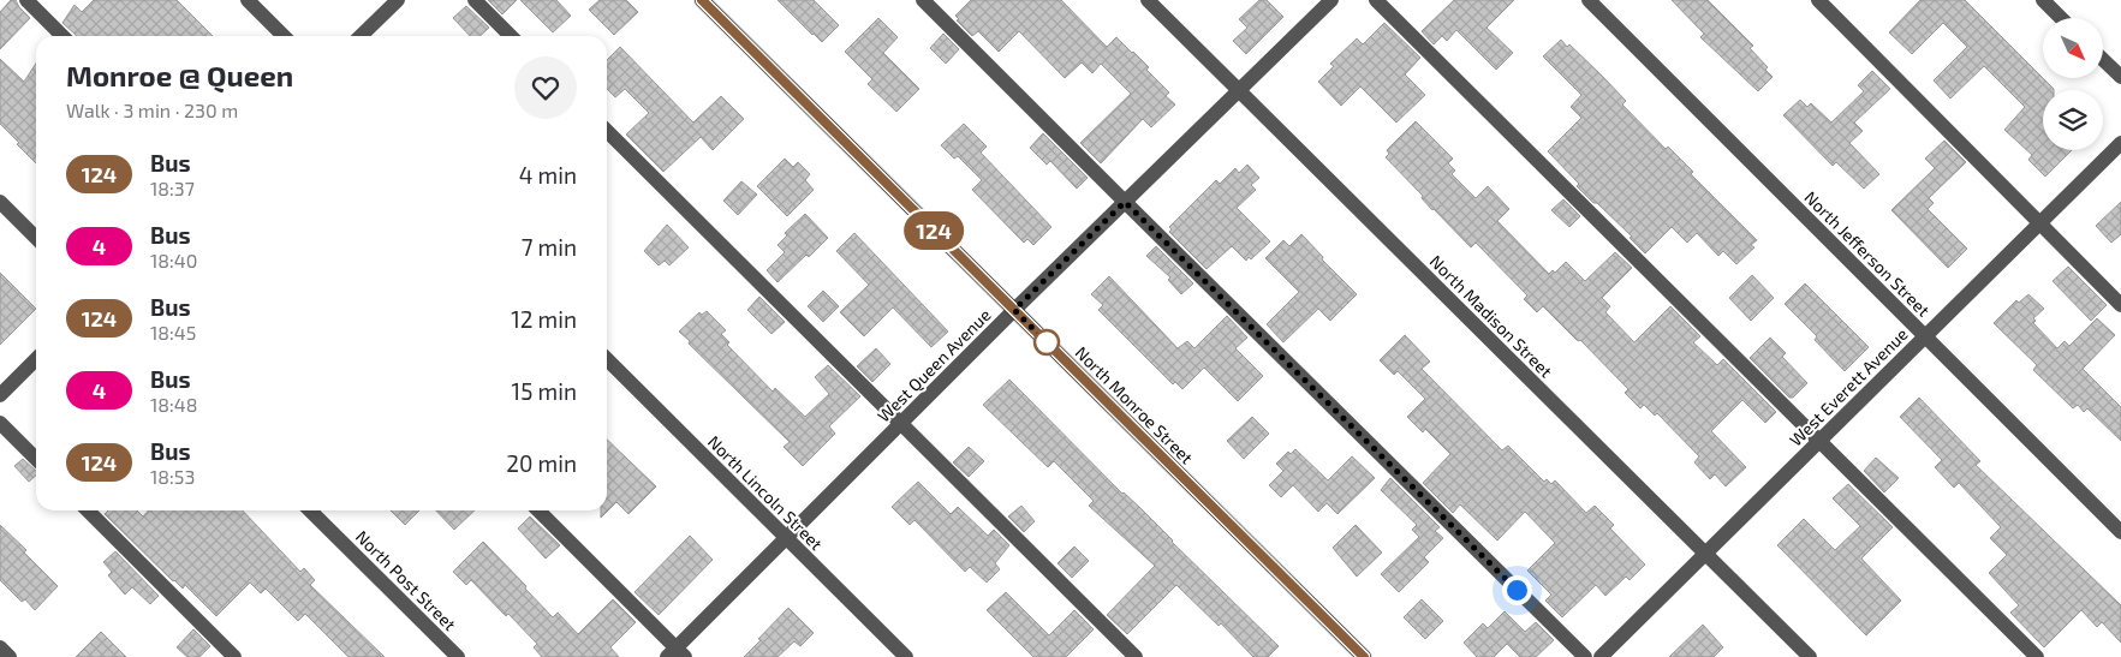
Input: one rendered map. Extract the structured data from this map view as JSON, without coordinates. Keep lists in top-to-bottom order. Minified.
{"streets":{"main road":["North Monroe Street"],"street":["North Jefferson Street","North Madison Street","West Queen Avenue","West Everett Avenue","North Lincoln Street","North Post Street"]},"crossings":[["North Jefferson Street","West Everett Avenue"],["North Madison Street","West Queen Avenue"],["North Madison Street","West Everett Avenue"],["West Queen Avenue","North Monroe Street"],["West Queen Avenue","North Lincoln Street"]],"lines":["bus line 124"],"north":"bottom right","page":{"on_map":"124","heading":["Monroe @ Queen","Walk · 3 min · 230 m"],"list":[{"mark":"124","name":"Bus","note":"18:37","value":"4 min"},{"mark":"4","name":"Bus","note":"18:40","value":"7 min"},{"mark":"124","name":"Bus","note":"18:45","value":"12 min"},{"mark":"4","name":"Bus","note":"18:48","value":"15 min"},{"mark":"124","name":"Bus","note":"18:53","value":"20 min"}]}}
